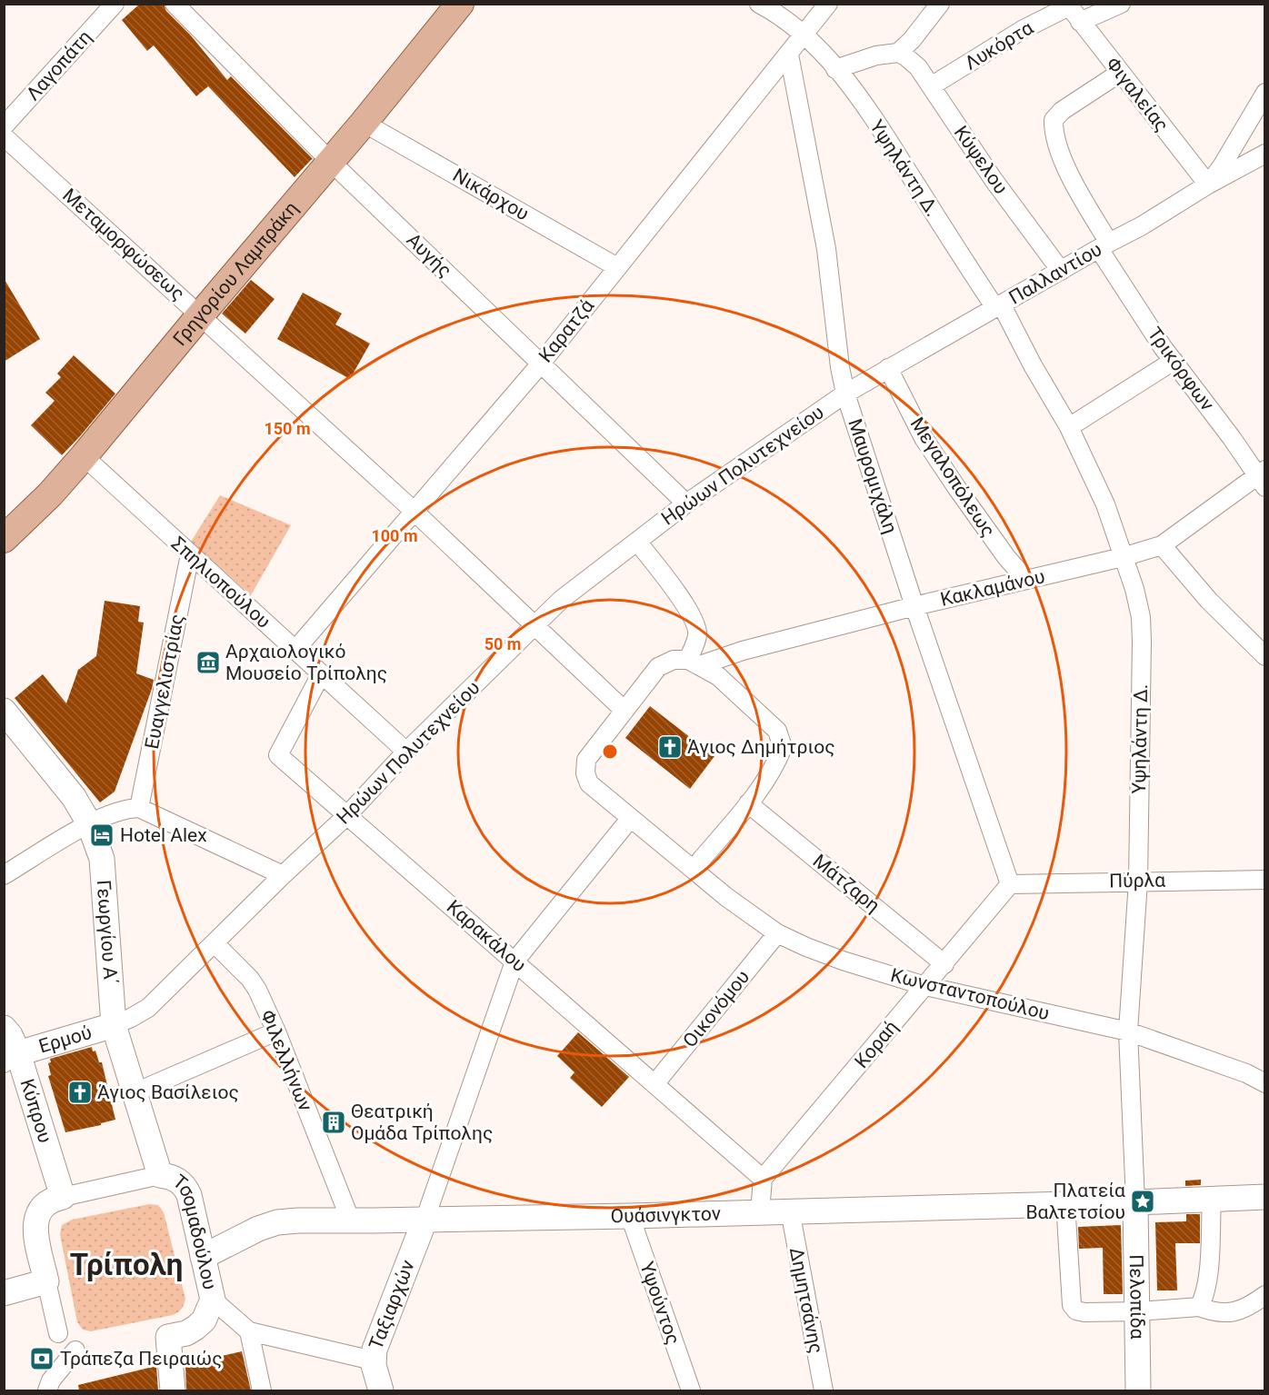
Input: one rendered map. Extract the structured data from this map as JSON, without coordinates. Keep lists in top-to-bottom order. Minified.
{"streets":{"main road":["Γρηγορίου Λαμπράκη","Γεωργίου Α΄","Ερμού","Κύπρου","Ουάσινγκτον","Τσομαδούλου","Πελοπίδα","Ταξιαρχών"],"street":["Λυκόρτα","Λαγοπάτη","Φιγαλείας","Κύψελου","Υψηλάντη Δ.","Νικάρχου","Μεταμορφώσεως","Αυγής","Παλλαντίου","Καρατζά","Τρικόρφων","Ηρώων Πολυτεχνείου","Μαυρομιχάλη","Μεγαλοπόλεως","Σπηλιοπούλου","Κακλαμάνου","Ευαγγελιστρίας","Πύρλα","Μάτζαρη","Καρακάλου","Κωνσταντοπούλου","Οικονόμου","Κοραή","Φιλελλήνων","Δημητσάνης","Υψούντος"]},"crossings":[["Λυκόρτα","Φιγαλείας"],["Λυκόρτα","Κύψελου"],["Φιγαλείας","Παλλαντίου"],["Φιγαλείας","Τρικόρφων"],["Κύψελου","Παλλαντίου"],["Υψηλάντη Δ.","Παλλαντίου"],["Υψηλάντη Δ.","Καρατζά"],["Υψηλάντη Δ.","Κακλαμάνου"],["Υψηλάντη Δ.","Πύρλα"],["Υψηλάντη Δ.","Κωνσταντοπούλου"],["Υψηλάντη Δ.","Ουάσινγκτον"],["Υψηλάντη Δ.","Πελοπίδα"],["Νικάρχου","Γρηγορίου Λαμπράκη"],["Νικάρχου","Καρατζά"],["Μεταμορφώσεως","Γρηγορίου Λαμπράκη"],["Μεταμορφώσεως","Καρατζά"],["Μεταμορφώσεως","Ηρώων Πολυτεχνείου"],["Μεταμορφώσεως","Κακλαμάνου"],["Μεταμορφώσεως","Μάτζαρη"],["Μεταμορφώσεως","Κωνσταντοπούλου"],["Αυγής","Γρηγορίου Λαμπράκη"],["Αυγής","Καρατζά"],["Αυγής","Ηρώων Πολυτεχνείου"],["Γρηγορίου Λαμπράκη","Σπηλιοπούλου"],["Παλλαντίου","Τρικόρφων"],["Παλλαντίου","Ηρώων Πολυτεχνείου"],["Παλλαντίου","Μαυρομιχάλη"],["Παλλαντίου","Μεγαλοπόλεως"],["Καρατζά","Μαυρομιχάλη"],["Καρατζά","Σπηλιοπούλου"],["Τρικόρφων","Κακλαμάνου"],["Ηρώων Πολυτεχνείου","Μαυρομιχάλη"],["Ηρώων Πολυτεχνείου","Σπηλιοπούλου"],["Ηρώων Πολυτεχνείου","Γεωργίου Α΄"],["Ηρώων Πολυτεχνείου","Καρακάλου"],["Ηρώων Πολυτεχνείου","Ερμού"],["Ηρώων Πολυτεχνείου","Φιλελλήνων"],["Μαυρομιχάλη","Κακλαμάνου"],["Μαυρομιχάλη","Πύρλα"],["Μαυρομιχάλη","Κοραή"],["Μεγαλοπόλεως","Κακλαμάνου"],["Σπηλιοπούλου","Ευαγγελιστρίας"],["Σπηλιοπούλου","Καρακάλου"],["Κακλαμάνου","Μάτζαρη"],["Κακλαμάνου","Κωνσταντοπούλου"],["Πύρλα","Κοραή"],["Μάτζαρη","Κωνσταντοπούλου"],["Μάτζαρη","Κοραή"],["Γεωργίου Α΄","Ερμού"],["Γεωργίου Α΄","Τσομαδούλου"],["Καρακάλου","Οικονόμου"],["Καρακάλου","Κοραή"],["Κωνσταντοπούλου","Οικονόμου"],["Κωνσταντοπούλου","Κοραή"],["Ερμού","Κύπρου"],["Φιλελλήνων","Ουάσινγκτον"],["Κύπρου","Τσομαδούλου"],["Ουάσινγκτον","Τσομαδούλου"],["Ουάσινγκτον","Πελοπίδα"],["Ουάσινγκτον","Δημητσάνης"],["Ουάσινγκτον","Υψούντος"],["Ουάσινγκτον","Ταξιαρχών"]],"districts":["Τρίπολη"],"places":{"museum":["Αρχαιολογικό Μουσείο Τρίπολης"],"church":["Άγιος Δημήτριος","Άγιος Βασίλειος"],"hotel":["Hotel Alex"],"building":["Θεατρική Ομάδα Τρίπολης"],"place":["Πλατεία Βαλτετσίου"],"bank":["Τράπεζα Πειραιώς"]},"rings":["150 m","100 m","50 m"]}
